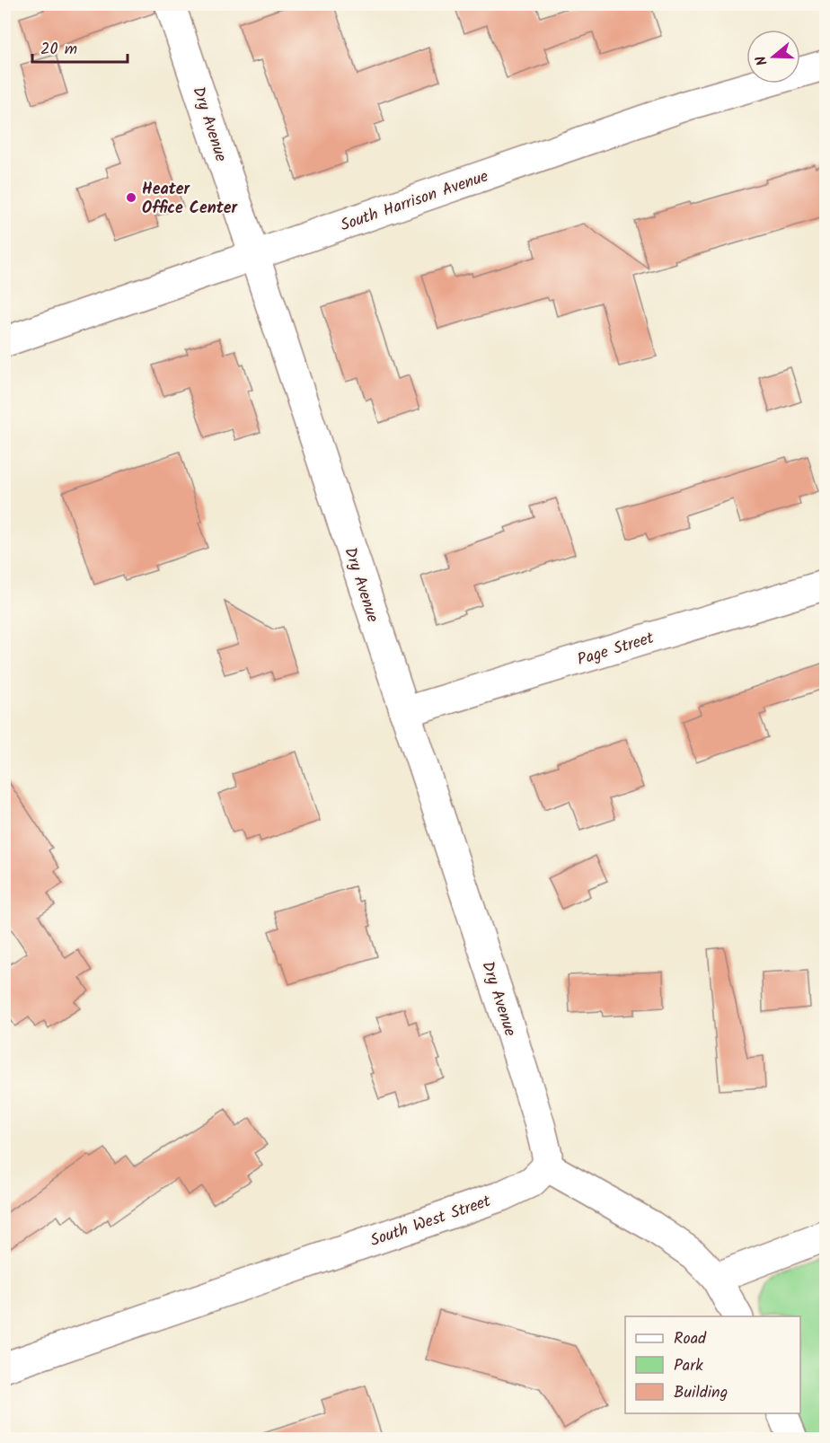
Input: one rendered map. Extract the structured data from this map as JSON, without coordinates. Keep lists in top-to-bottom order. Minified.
{"streets":{"street":["Dry Avenue","South Harrison Avenue","Page Street","South West Street"]},"crossings":[["Dry Avenue","South Harrison Avenue"],["Dry Avenue","Page Street"],["Dry Avenue","South West Street"]],"places":["Heater Office Center"],"legend":["Road","Park","Building"],"scale_bar":"20 m","north":"left"}
